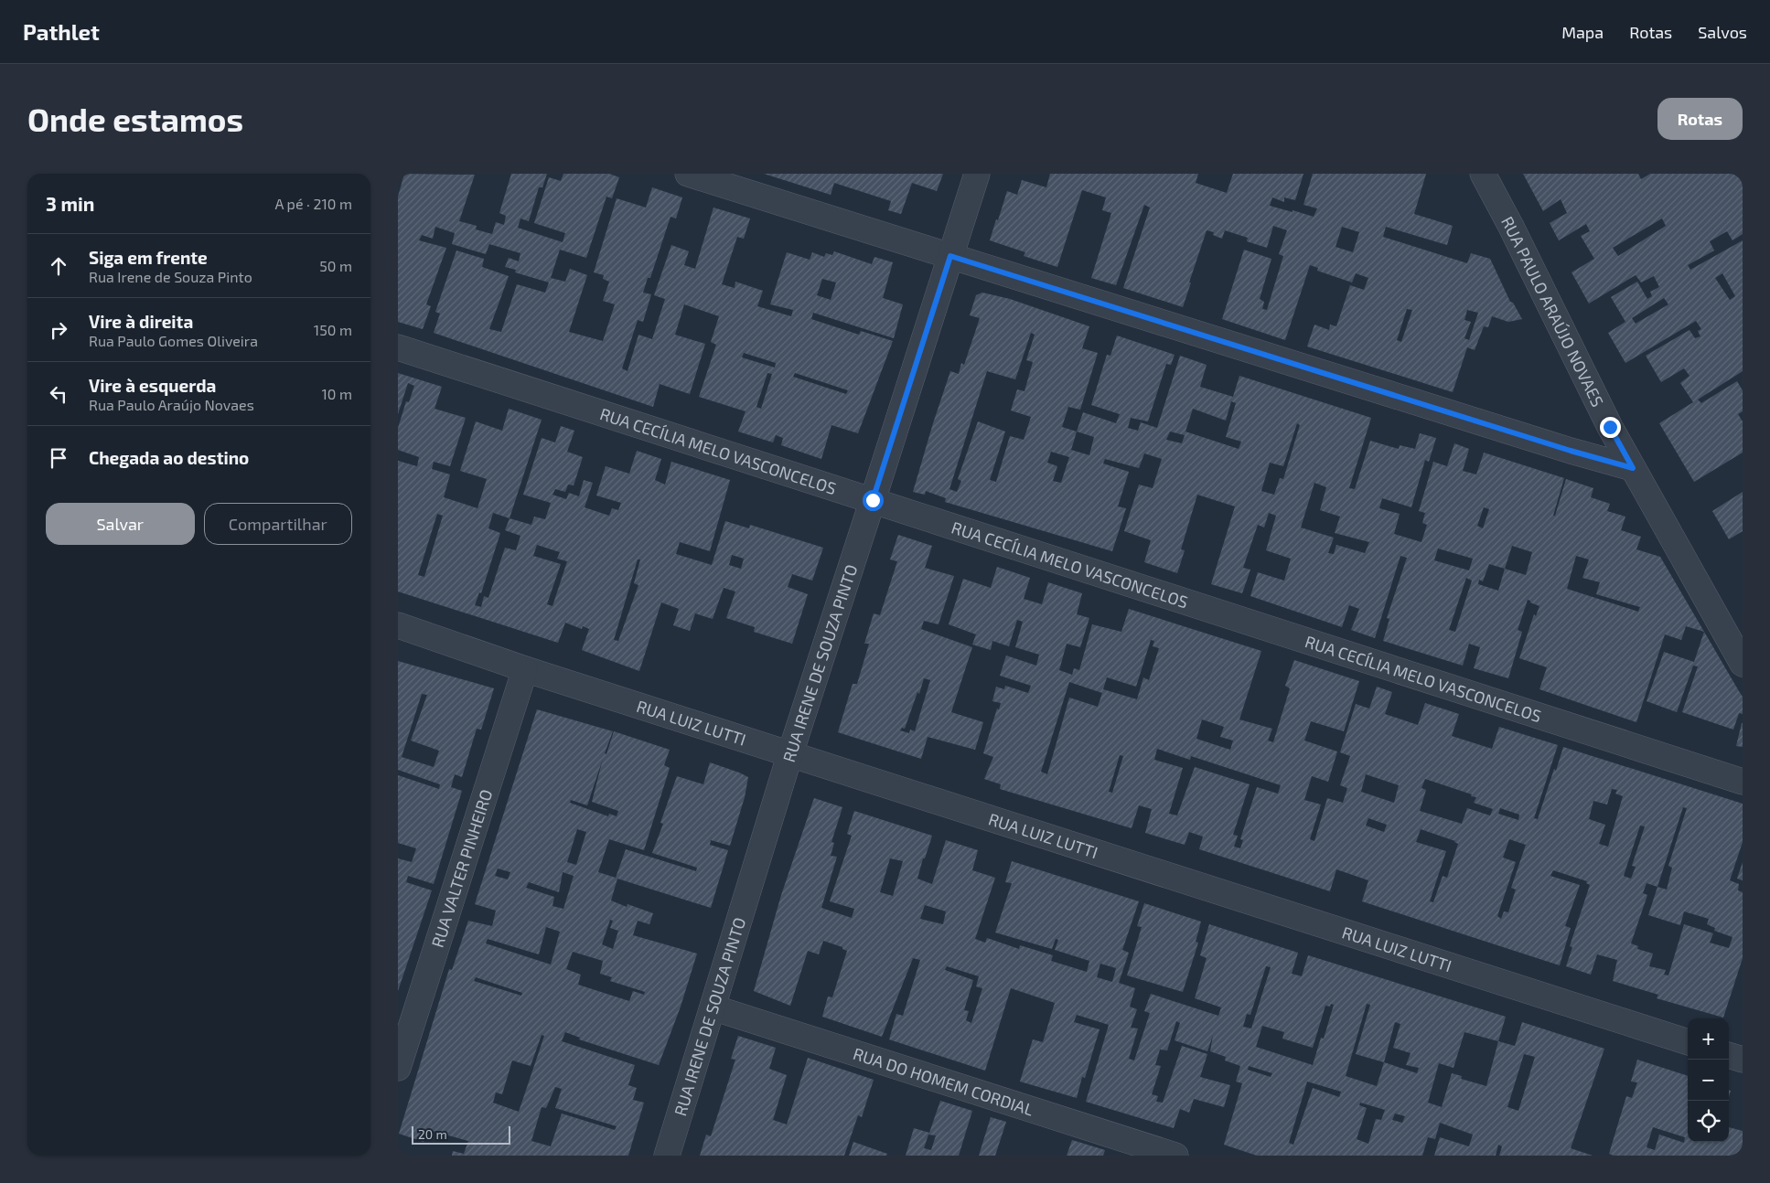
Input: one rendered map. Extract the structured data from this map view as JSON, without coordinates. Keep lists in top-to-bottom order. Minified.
{"streets":{"street":["RUA PAULO ARAÚJO NOVAES","RUA CECÍLIA MELO VASCONCELOS","RUA IRENE DE SOUZA PINTO","RUA LUIZ LUTTI","RUA VALTER PINHEIRO","RUA DO HOMEM CORDIAL"]},"crossings":[["RUA CECÍLIA MELO VASCONCELOS","RUA IRENE DE SOUZA PINTO"],["RUA IRENE DE SOUZA PINTO","RUA LUIZ LUTTI"],["RUA IRENE DE SOUZA PINTO","RUA DO HOMEM CORDIAL"],["RUA LUIZ LUTTI","RUA VALTER PINHEIRO"]],"scale_bar":"20 m","page":{"header":"Pathlet","nav":["Mapa","Rotas","Salvos"],"buttons":["Rotas",["Salvar","Compartilhar"]],"title":"Onde estamos","heading":["3 min","A pé · 210 m"],"list":[["Siga em frente","Rua Irene de Souza Pinto","50 m"],["Vire à direita","Rua Paulo Gomes Oliveira","150 m"],["Vire à esquerda","Rua Paulo Araújo Novaes","10 m"],"Chegada ao destino"],"map_buttons":["+","−"],"scale":"20 m"}}
